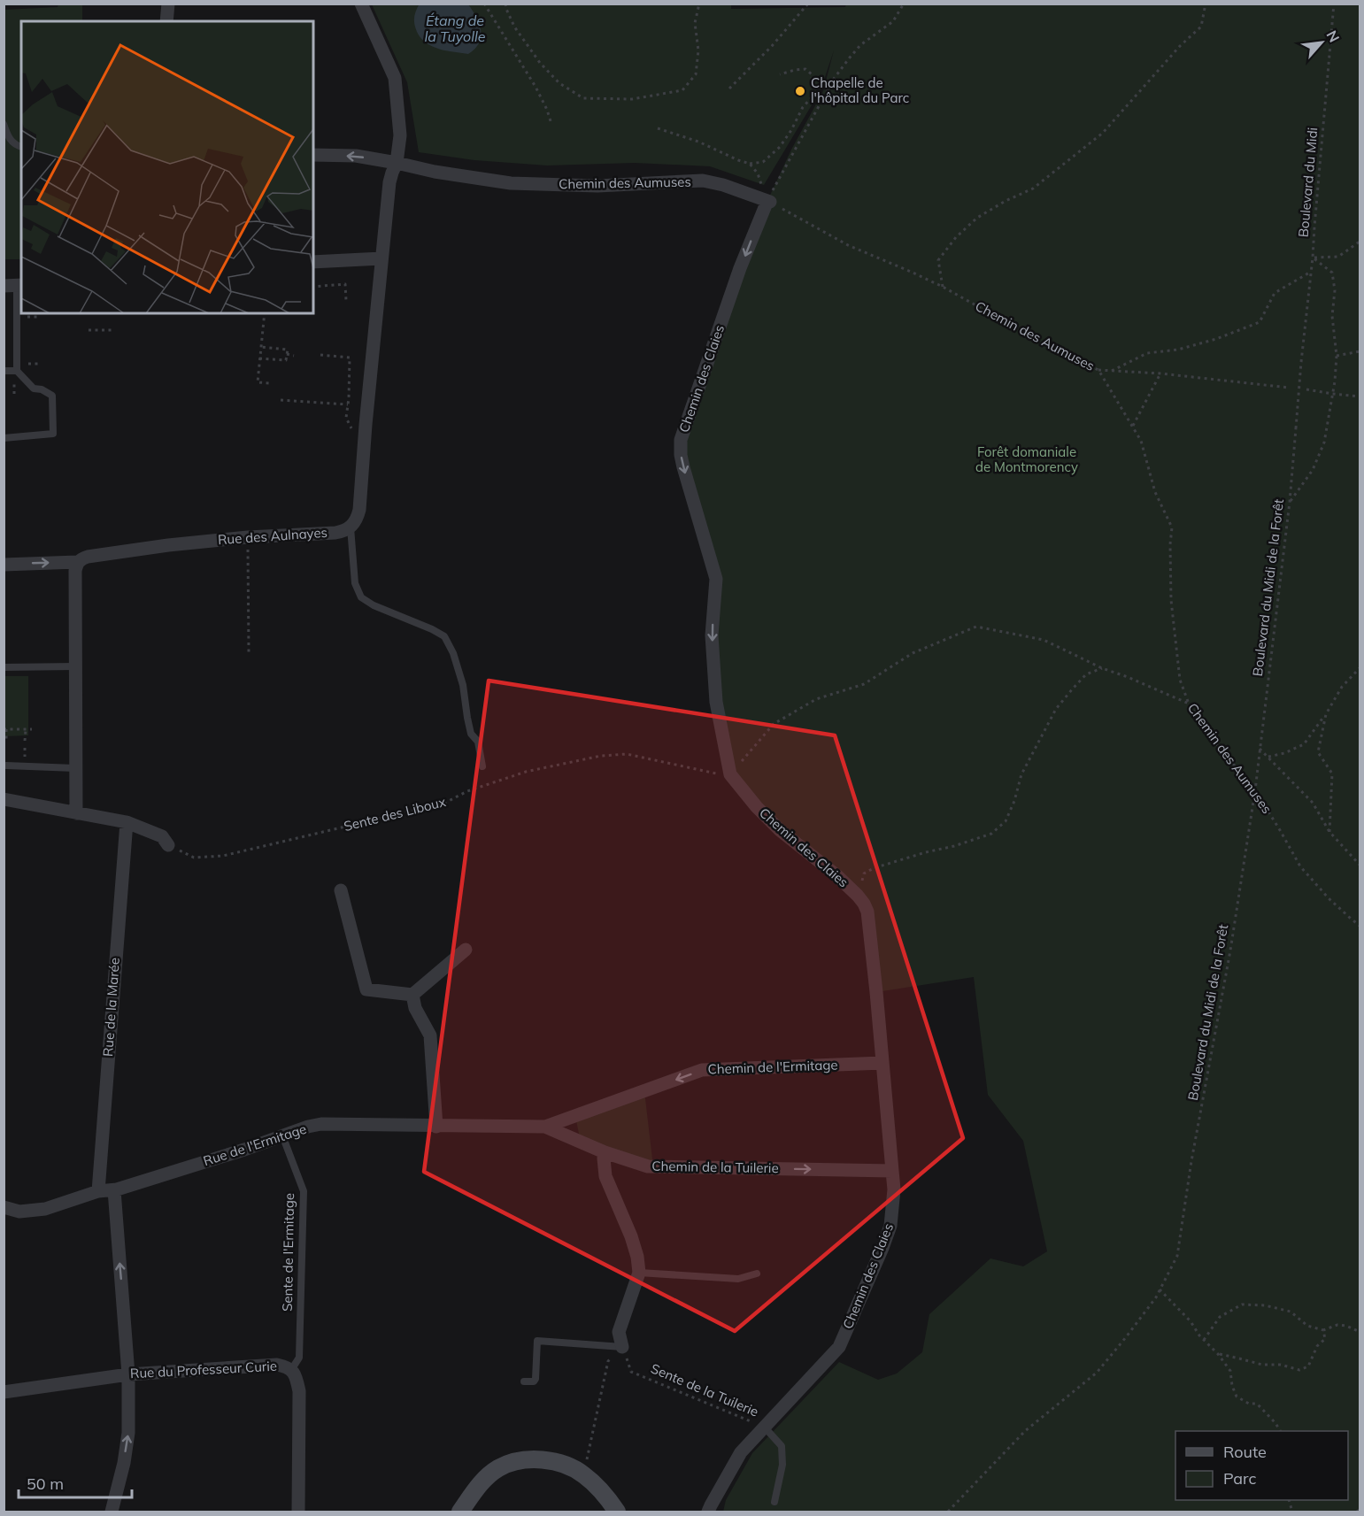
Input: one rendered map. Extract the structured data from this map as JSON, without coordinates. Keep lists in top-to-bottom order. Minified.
{"streets":{"street":["Chemin des Aumuses","Chemin des Claies","Rue des Aulnayes","Rue de la Marée","Chemin de l'Ermitage","Rue de l'Ermitage","Chemin de la Tuilerie","Rue du Professeur Curie"],"lane":["Sente de l'Ermitage"],"path":["Boulevard du Midi","Boulevard du Midi de la Forêt","Sente des Liboux","Sente de la Tuilerie"]},"crossings":[["Boulevard du Midi","Boulevard du Midi de la Forêt"],["Chemin des Aumuses","Chemin des Claies"],["Chemin des Aumuses","Boulevard du Midi de la Forêt"],["Chemin des Claies","Sente des Liboux"],["Chemin des Claies","Chemin de l'Ermitage"],["Chemin des Claies","Chemin de la Tuilerie"],["Chemin des Claies","Sente de la Tuilerie"],["Rue de la Marée","Rue de l'Ermitage"],["Chemin de l'Ermitage","Rue de l'Ermitage"],["Chemin de l'Ermitage","Chemin de la Tuilerie"],["Rue de l'Ermitage","Chemin de la Tuilerie"],["Rue de l'Ermitage","Sente de l'Ermitage"],["Sente de l'Ermitage","Rue du Professeur Curie"]],"one_way":["Chemin des Claies","Chemin de l'Ermitage","Chemin de la Tuilerie"],"water":["Étang de la Tuyolle"],"parks":["Forêt domaniale de Montmorency"],"places":["Chapelle de l'hôpital du Parc"],"legend":["Route","Parc"],"scale_bar":"50 m","north":"top right"}
